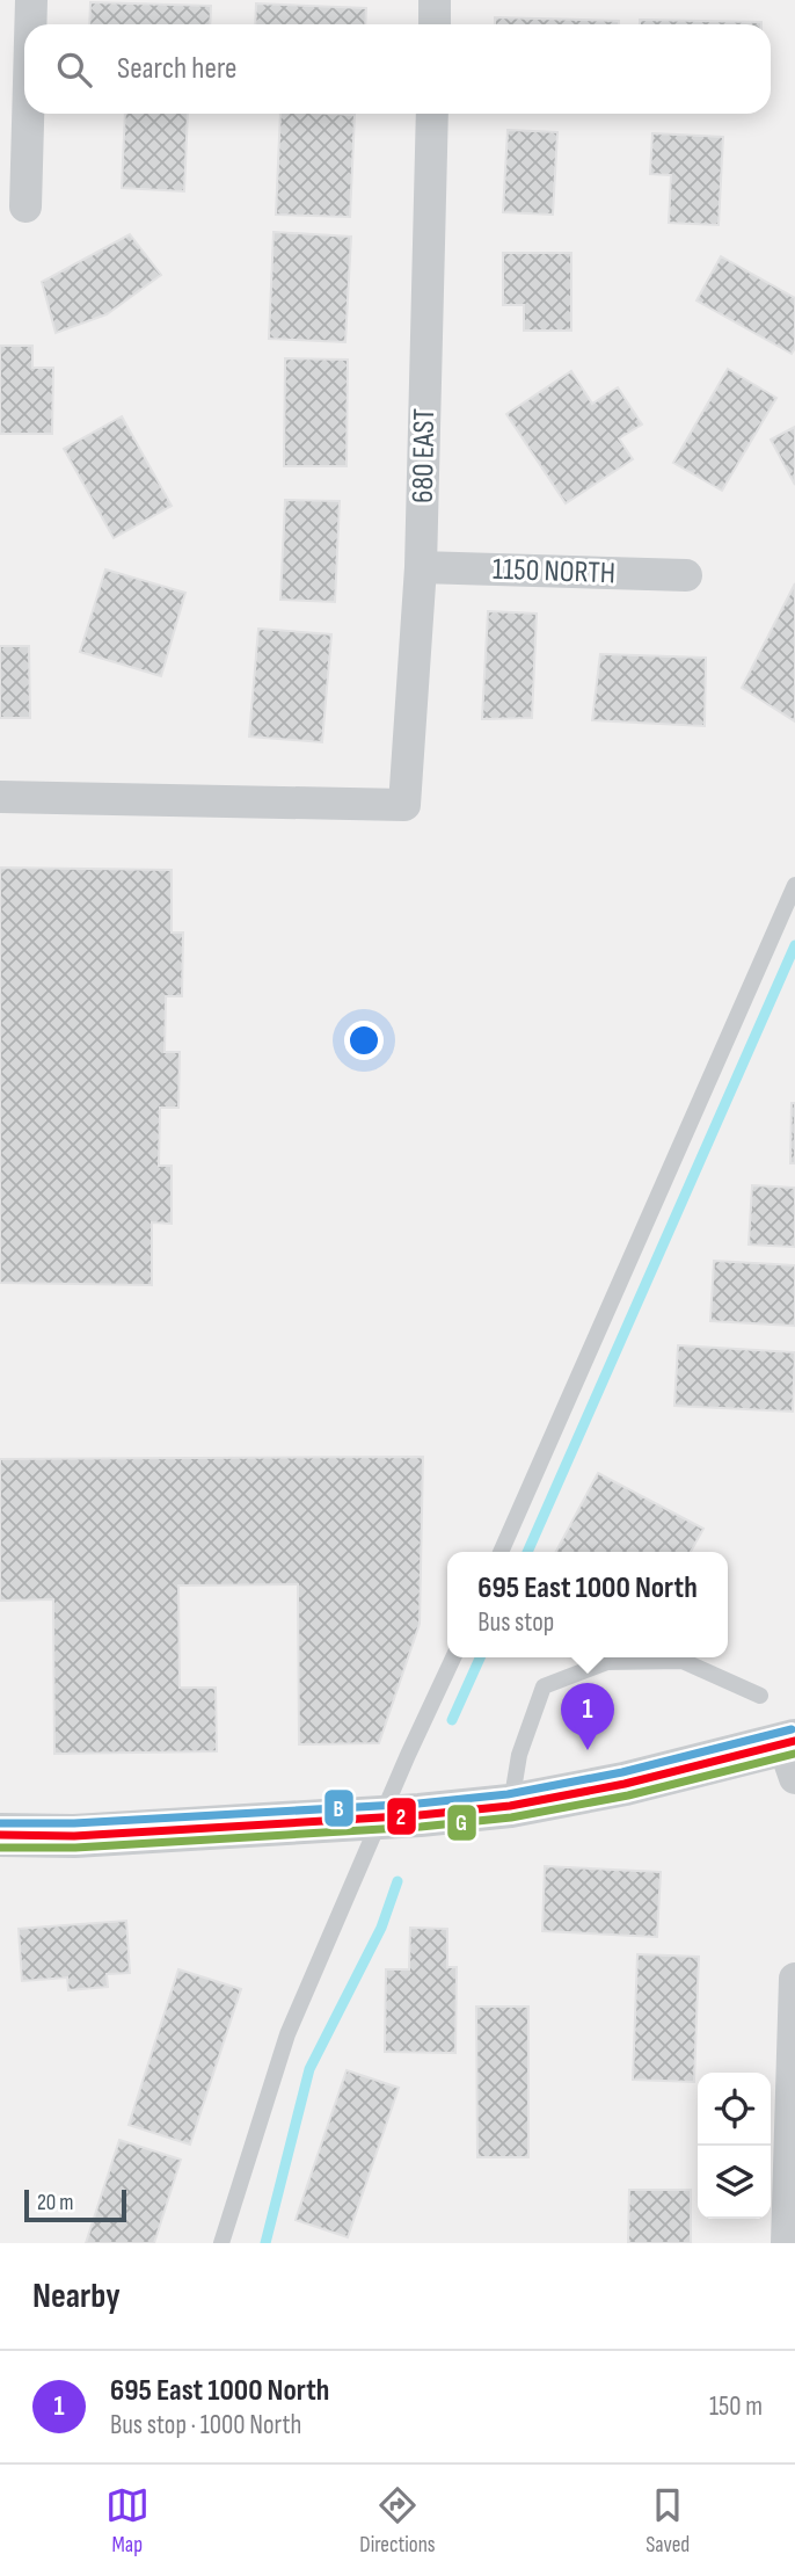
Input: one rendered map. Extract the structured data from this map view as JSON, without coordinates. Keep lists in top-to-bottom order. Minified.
{"streets":{"street":["680 EAST","1150 NORTH"]},"crossings":[["680 EAST","1150 NORTH"]],"lines":["transit line B","transit line 2","transit line G"],"scale_bar":"20 m","page":{"search":"Search here","popup":["695 East 1000 North","Bus stop"],"pins":"1","scale":"20 m","heading":"Nearby","list":[{"mark":"1","name":"695 East 1000 North","note":"Bus stop · 1000 North","value":"150 m"}],"nav":["Map","Directions","Saved"]}}
